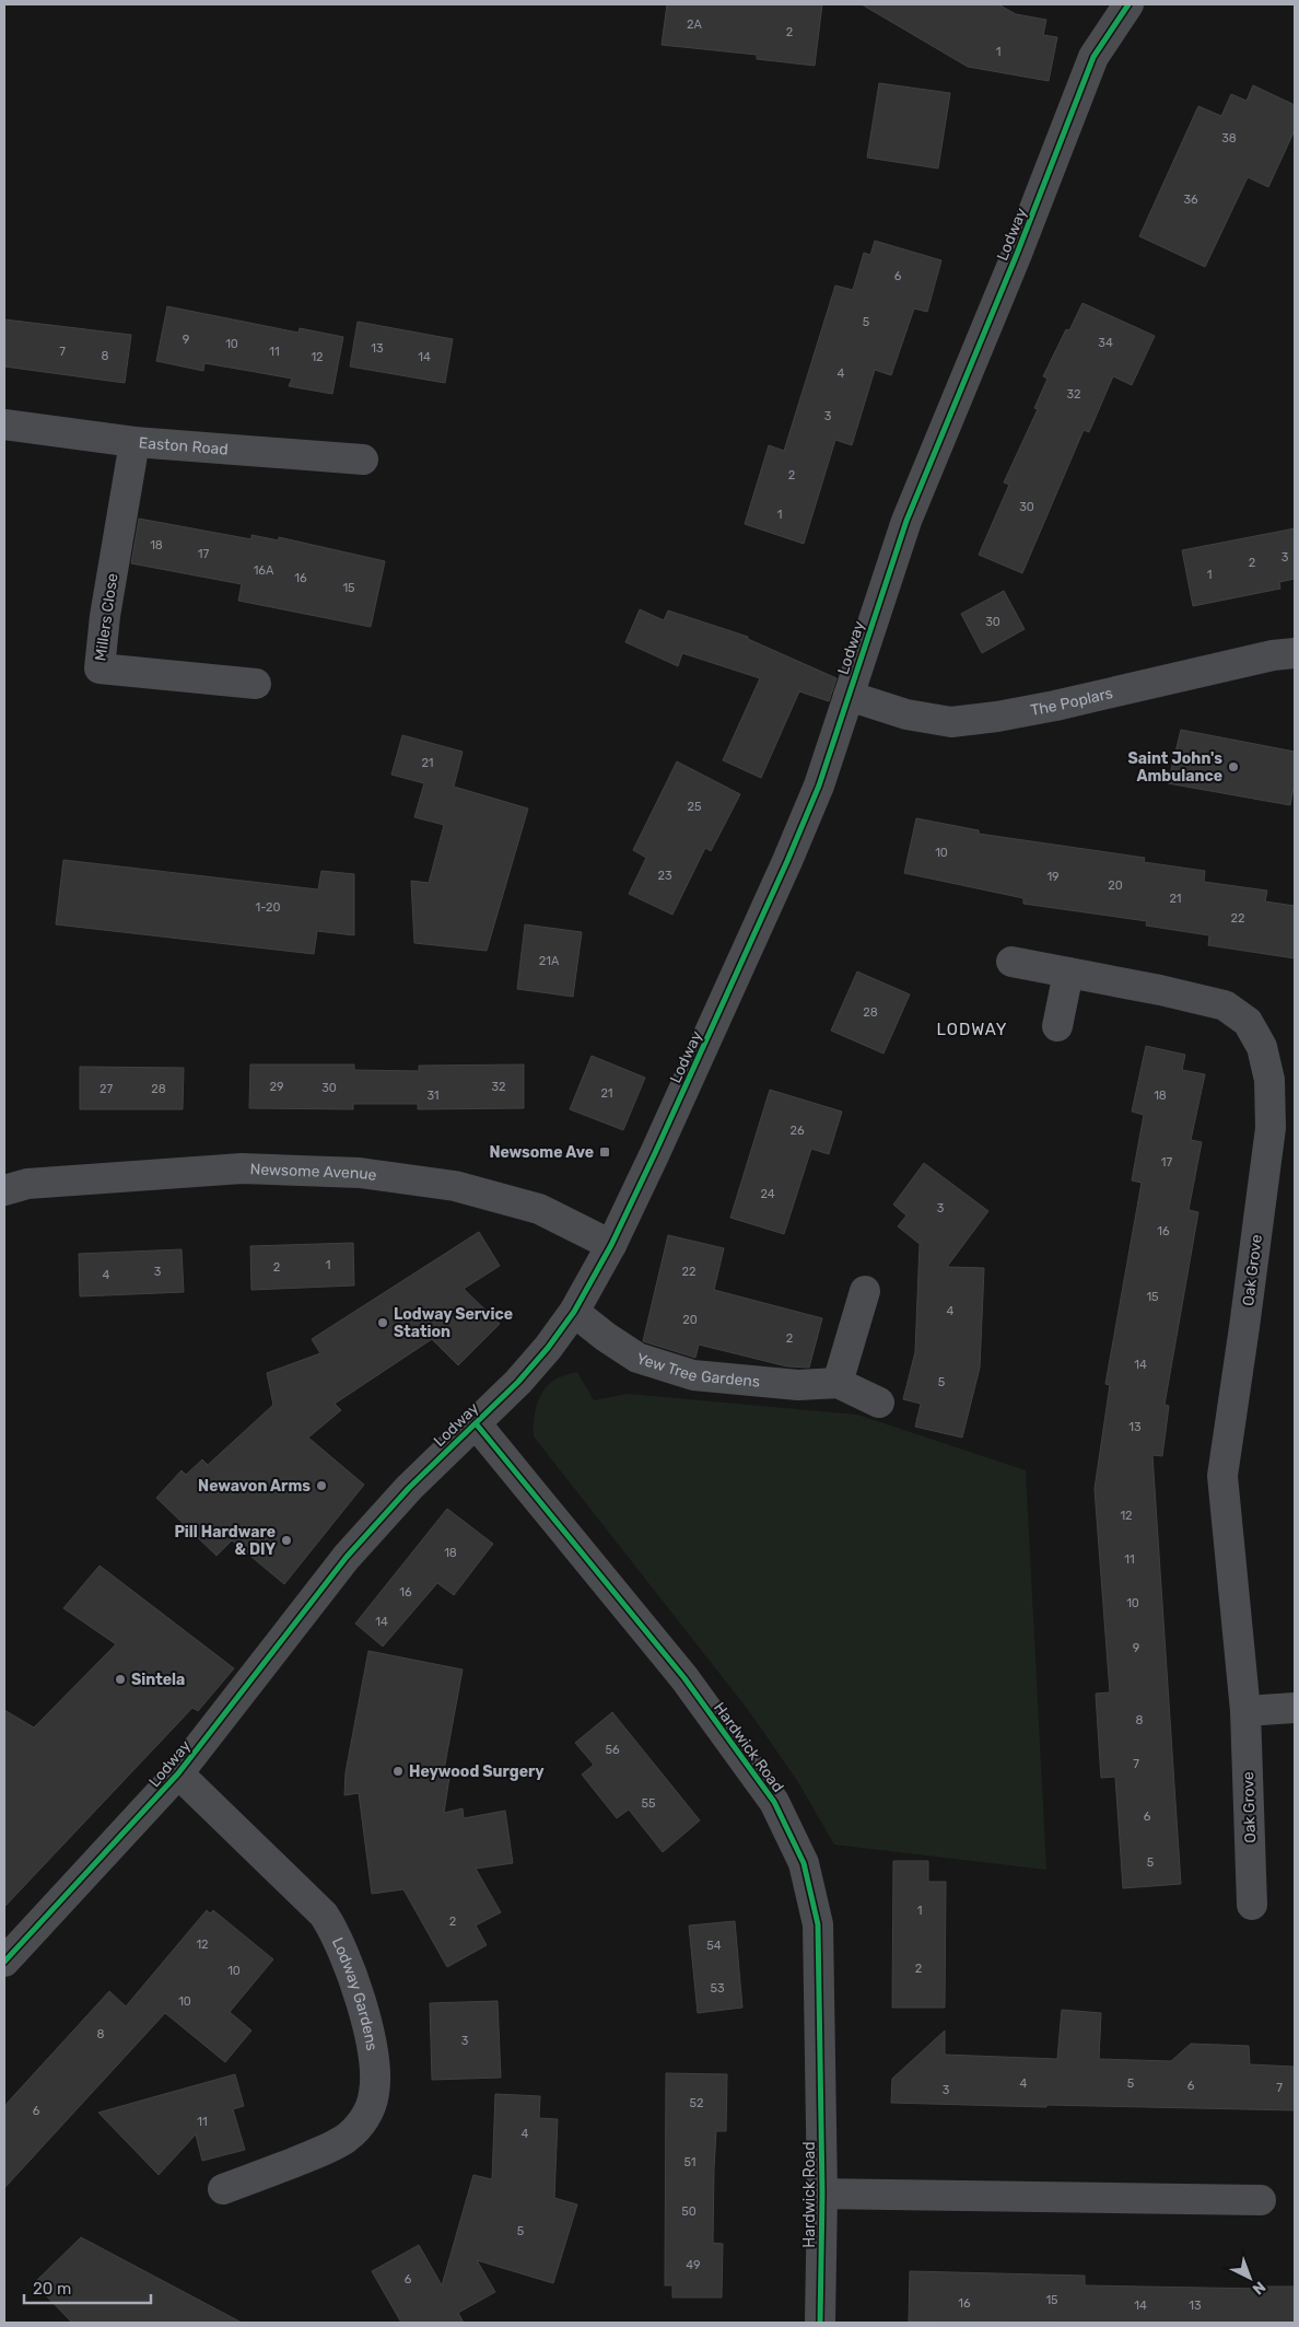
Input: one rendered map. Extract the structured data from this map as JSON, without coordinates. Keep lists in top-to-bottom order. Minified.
{"streets":{"street":["Lodway","Easton Road","Millers Close","The Poplars","Newsome Avenue","Oak Grove","Yew Tree Gardens","Hardwick Road","Lodway Gardens"]},"crossings":[["Lodway","The Poplars"],["Lodway","Newsome Avenue"],["Lodway","Yew Tree Gardens"],["Lodway","Hardwick Road"],["Lodway","Lodway Gardens"],["Easton Road","Millers Close"]],"districts":["LODWAY"],"places":{"other":["Saint John's Ambulance","Lodway Service Station","Newavon Arms","Pill Hardware & DIY","Sintela","Heywood Surgery"],"transit":["Newsome Ave"]},"house_numbers":["2A","2","1","38","36","6","5","9","34","10","13","7","11","8","12","14","4","32","3","2","30","1","18","17","3","2","16A","1","16","15","30","21","25","10","23","19","20","21","1-20","22","21A","28","29","32","30","27","28","21","31","18","26","17","24","3","16","1","2","3","22","4","15","4","20","2","14","5","13","12","18","11","16","10","14","9","8","56","7","55","6","5","1","2","12","54","2","10","53","10","8","3","4","5","6","7","3","52","6","11","4","51","50","5","49","6","15","16","14","13"],"scale_bar":"20 m","north":"bottom right"}
